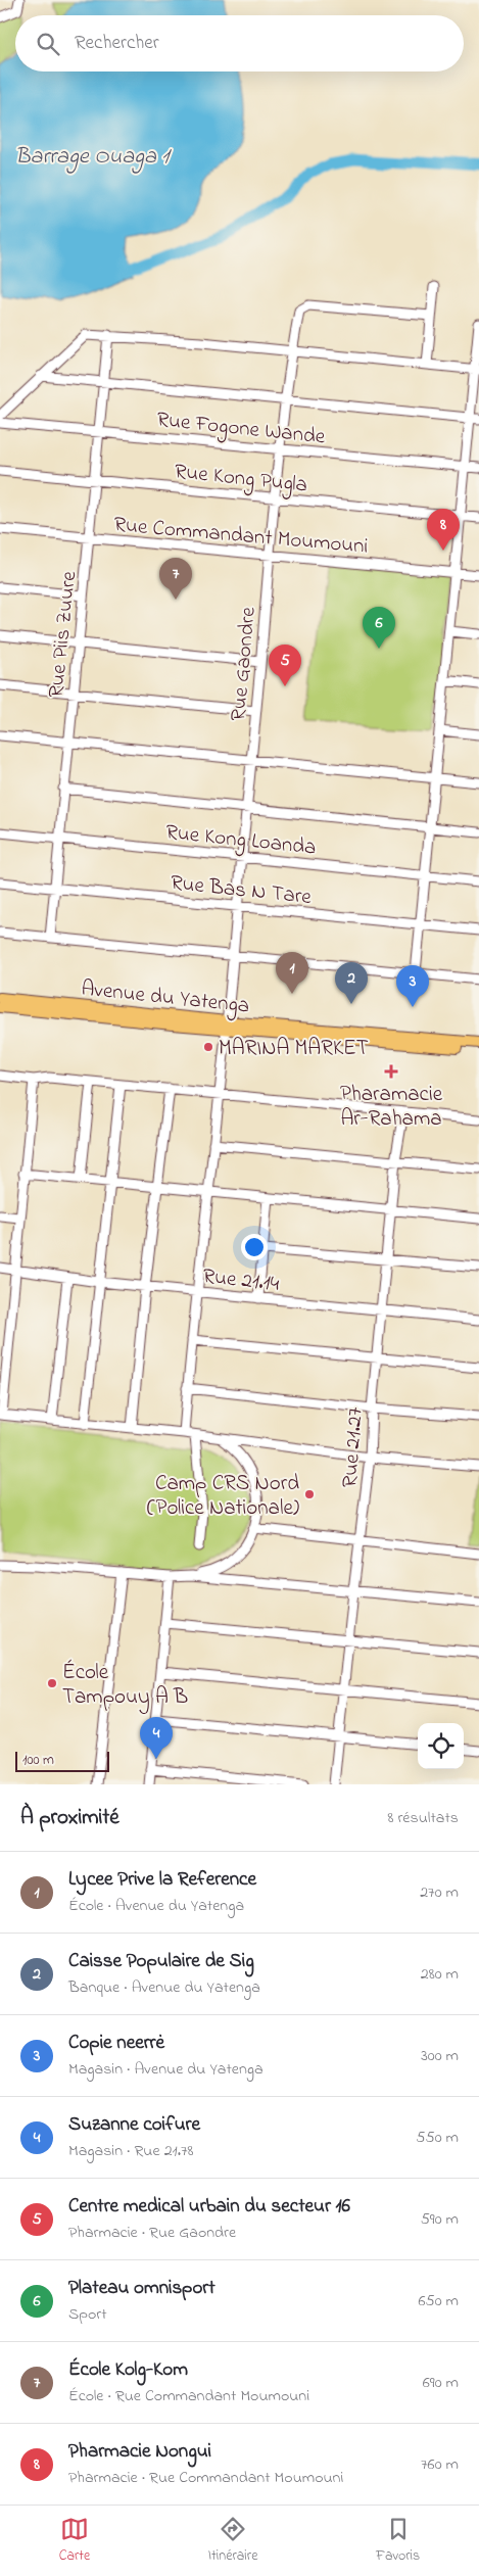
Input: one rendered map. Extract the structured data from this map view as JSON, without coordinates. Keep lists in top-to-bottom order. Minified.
{"streets":{"main road":["Avenue du Yatenga"],"street":["Rue Fogone Wande","Rue Kong Pugla","Rue Commandant Moumouni","Rue Piis Zuure","Rue Gaondre","Rue Kong Loanda","Rue Bas N Tare","Rue 21.14","Rue 21.27"]},"crossings":[["Rue Fogone Wande","Rue Piis Zuure"],["Rue Fogone Wande","Rue Gaondre"],["Rue Kong Pugla","Rue Piis Zuure"],["Rue Kong Pugla","Rue Gaondre"],["Rue Commandant Moumouni","Rue Piis Zuure"],["Rue Commandant Moumouni","Rue Gaondre"],["Rue Piis Zuure","Rue Kong Loanda"],["Rue Piis Zuure","Rue Bas N Tare"],["Rue Gaondre","Rue Kong Loanda"],["Rue Gaondre","Rue Bas N Tare"],["Rue Gaondre","Avenue du Yatenga"],["Rue Gaondre","Rue 21.14"],["Rue 21.14","Rue 21.27"]],"water":["Barrage Ouaga 1"],"places":{"other":["MARINA MARKET","Camp CRS Nord (Police Nationale)","École Tampouy A B"],"health":["Pharamacie Ar-Rahama"]},"scale_bar":"100 m","page":{"search":"Rechercher","pins":["8","7","6","5","1","2","3","4"],"scale":"100 m","heading":["À proximité","8 résultats"],"list":[{"mark":"1","name":"Lycee Prive la Reference","note":"École · Avenue du Yatenga","value":"270 m"},{"mark":"2","name":"Caisse Populaire de Sig","note":"Banque · Avenue du Yatenga","value":"280 m"},{"mark":"3","name":"Copie neerrė","note":"Magasin · Avenue du Yatenga","value":"300 m"},{"mark":"4","name":"Suzanne coifure","note":"Magasin · Rue 21.78","value":"550 m"},{"mark":"5","name":"Centre medical urbain du secteur 16","note":"Pharmacie · Rue Gaondre","value":"590 m"},{"mark":"6","name":"Plateau omnisport","note":"Sport","value":"650 m"},{"mark":"7","name":"École Kolg-Kom","note":"École · Rue Commandant Moumouni","value":"690 m"},{"mark":"8","name":"Pharmacie Nongui","note":"Pharmacie · Rue Commandant Moumouni","value":"760 m"}],"nav":["Carte","Itinéraire","Favoris"]}}
